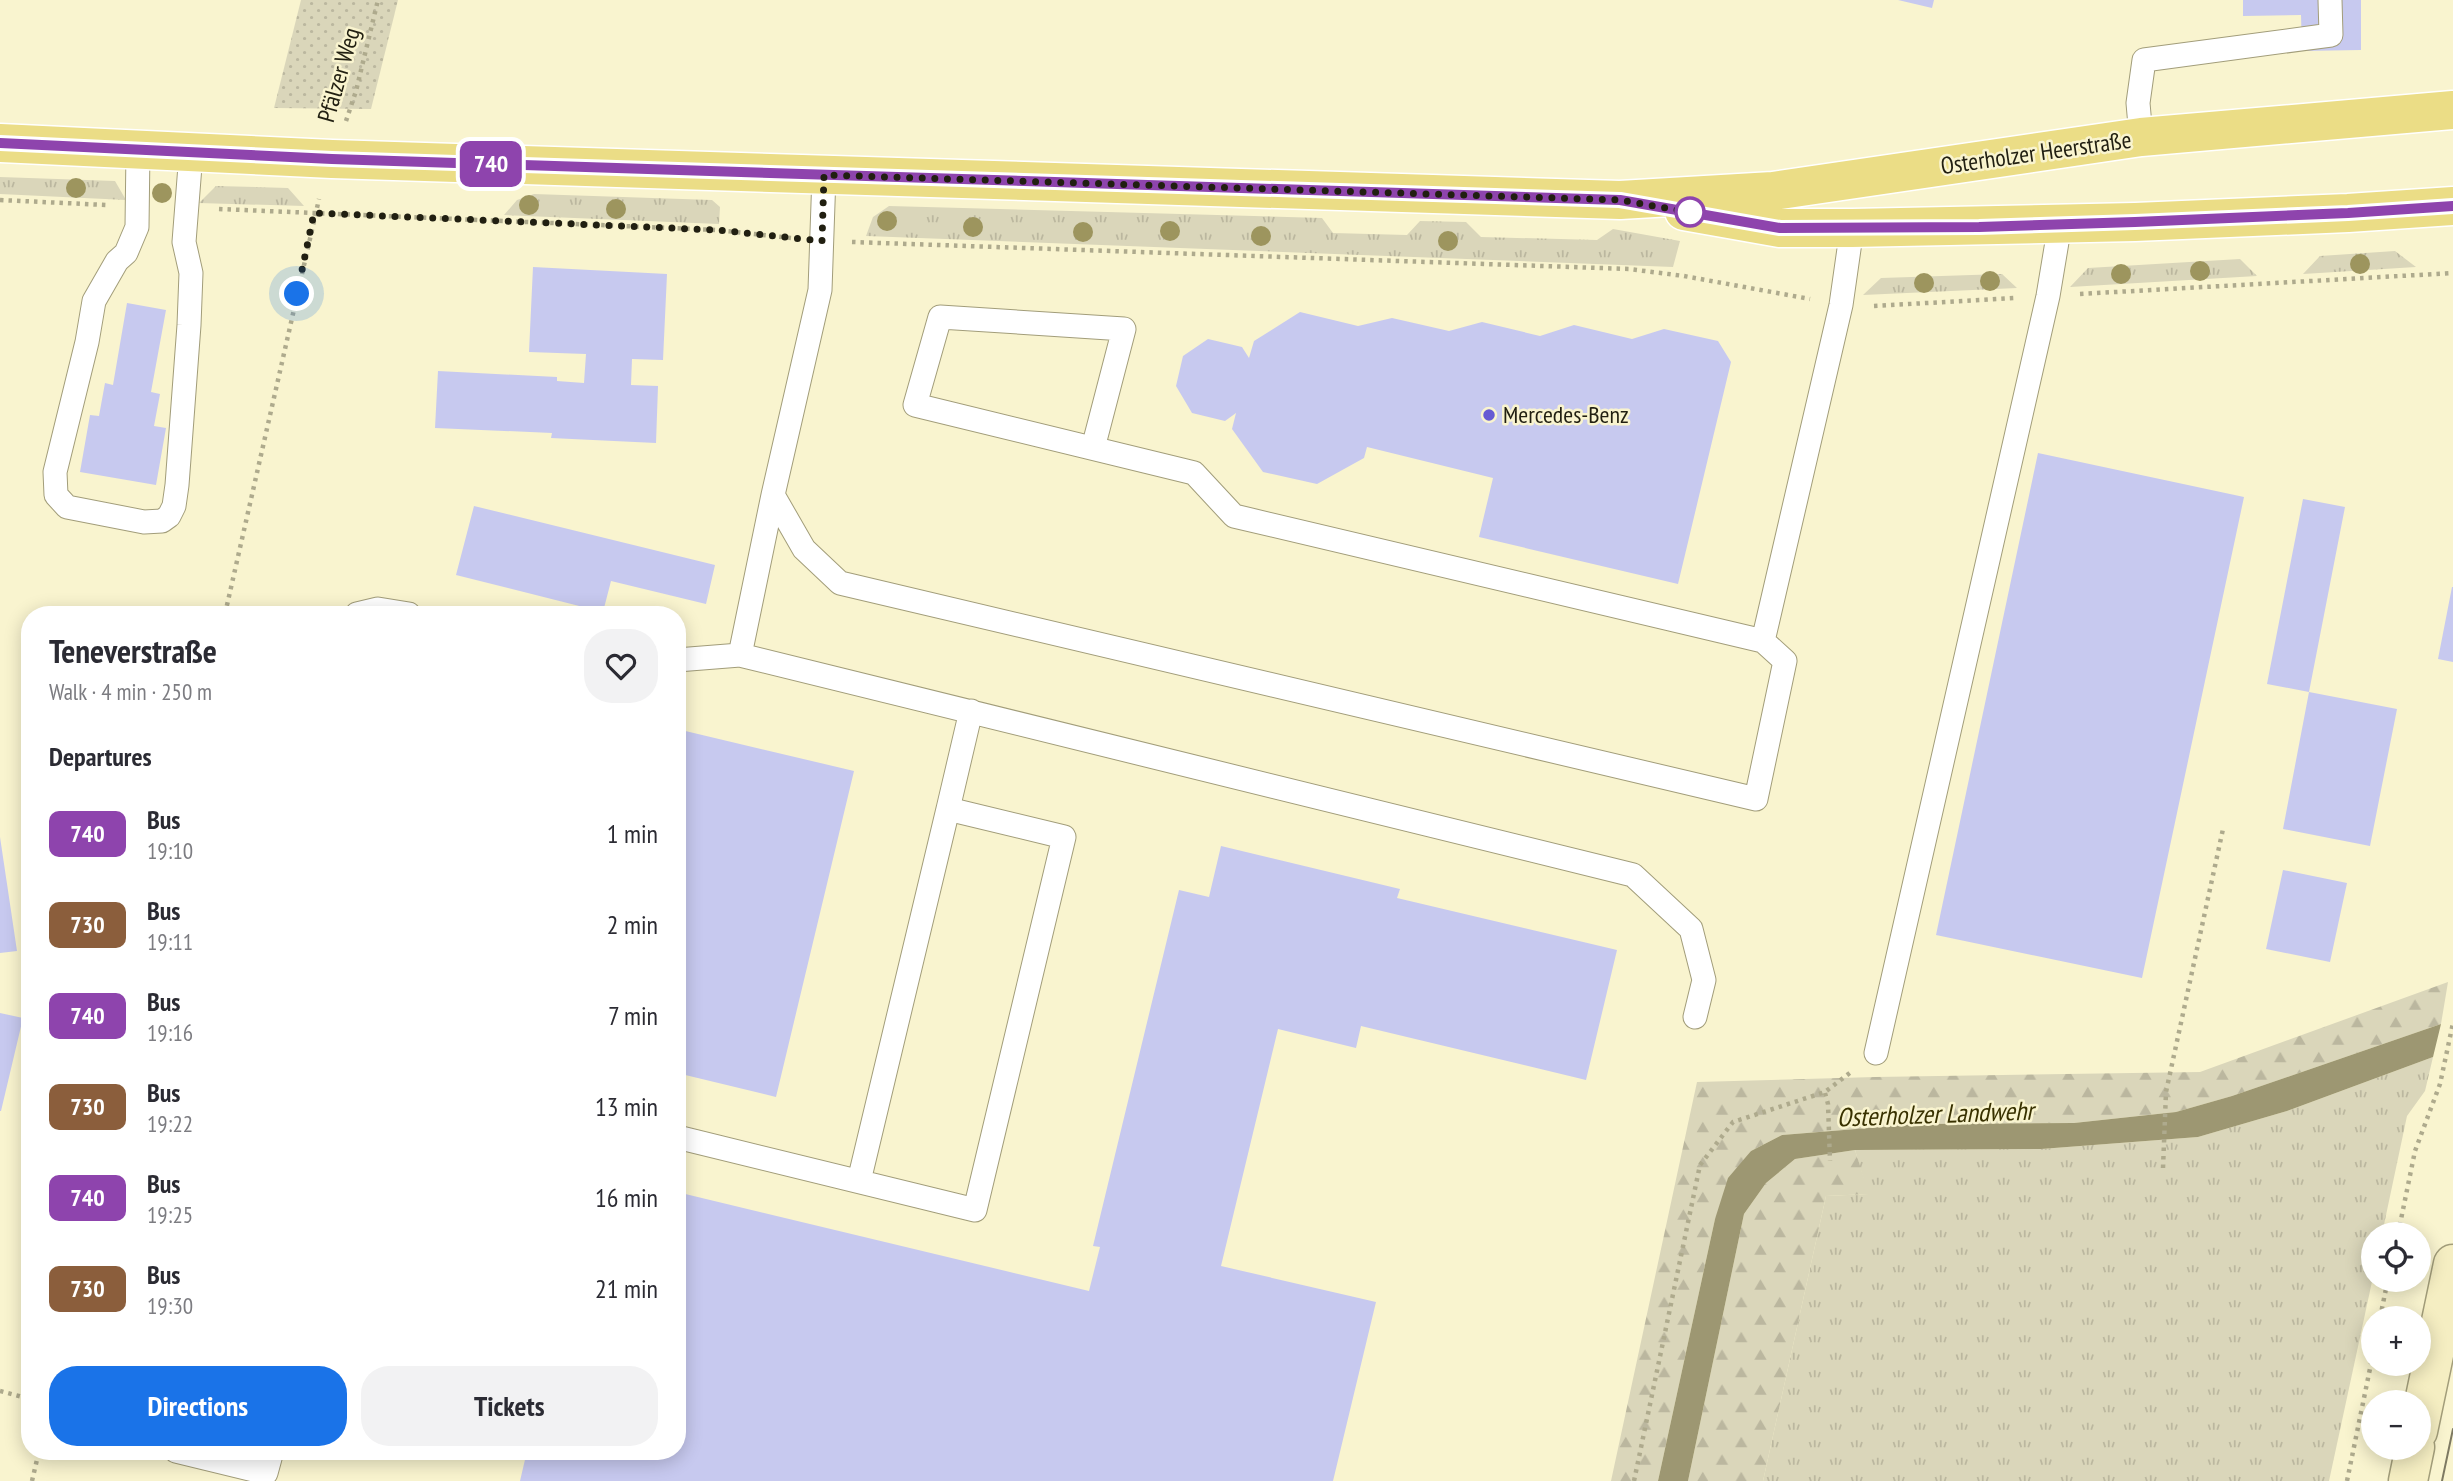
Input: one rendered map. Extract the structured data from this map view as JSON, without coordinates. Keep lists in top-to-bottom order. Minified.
{"streets":{"main road":["Osterholzer Heerstraße"],"path":["Pfälzer Weg"]},"crossings":[["Pfälzer Weg","Osterholzer Heerstraße"]],"water":["Osterholzer Landwehr"],"places":["Mercedes-Benz"],"lines":["bus line 740"],"page":{"on_map":"740","heading":[["Teneverstraße","Walk · 4 min · 250 m"],"Departures"],"list":[{"mark":"740","name":"Bus","note":"19:10","value":"1 min"},{"mark":"730","name":"Bus","note":"19:11","value":"2 min"},{"mark":"740","name":"Bus","note":"19:16","value":"7 min"},{"mark":"730","name":"Bus","note":"19:22","value":"13 min"},{"mark":"740","name":"Bus","note":"19:25","value":"16 min"},{"mark":"730","name":"Bus","note":"19:30","value":"21 min"}],"map_buttons":["+","−"],"buttons":["Directions","Tickets"]}}
